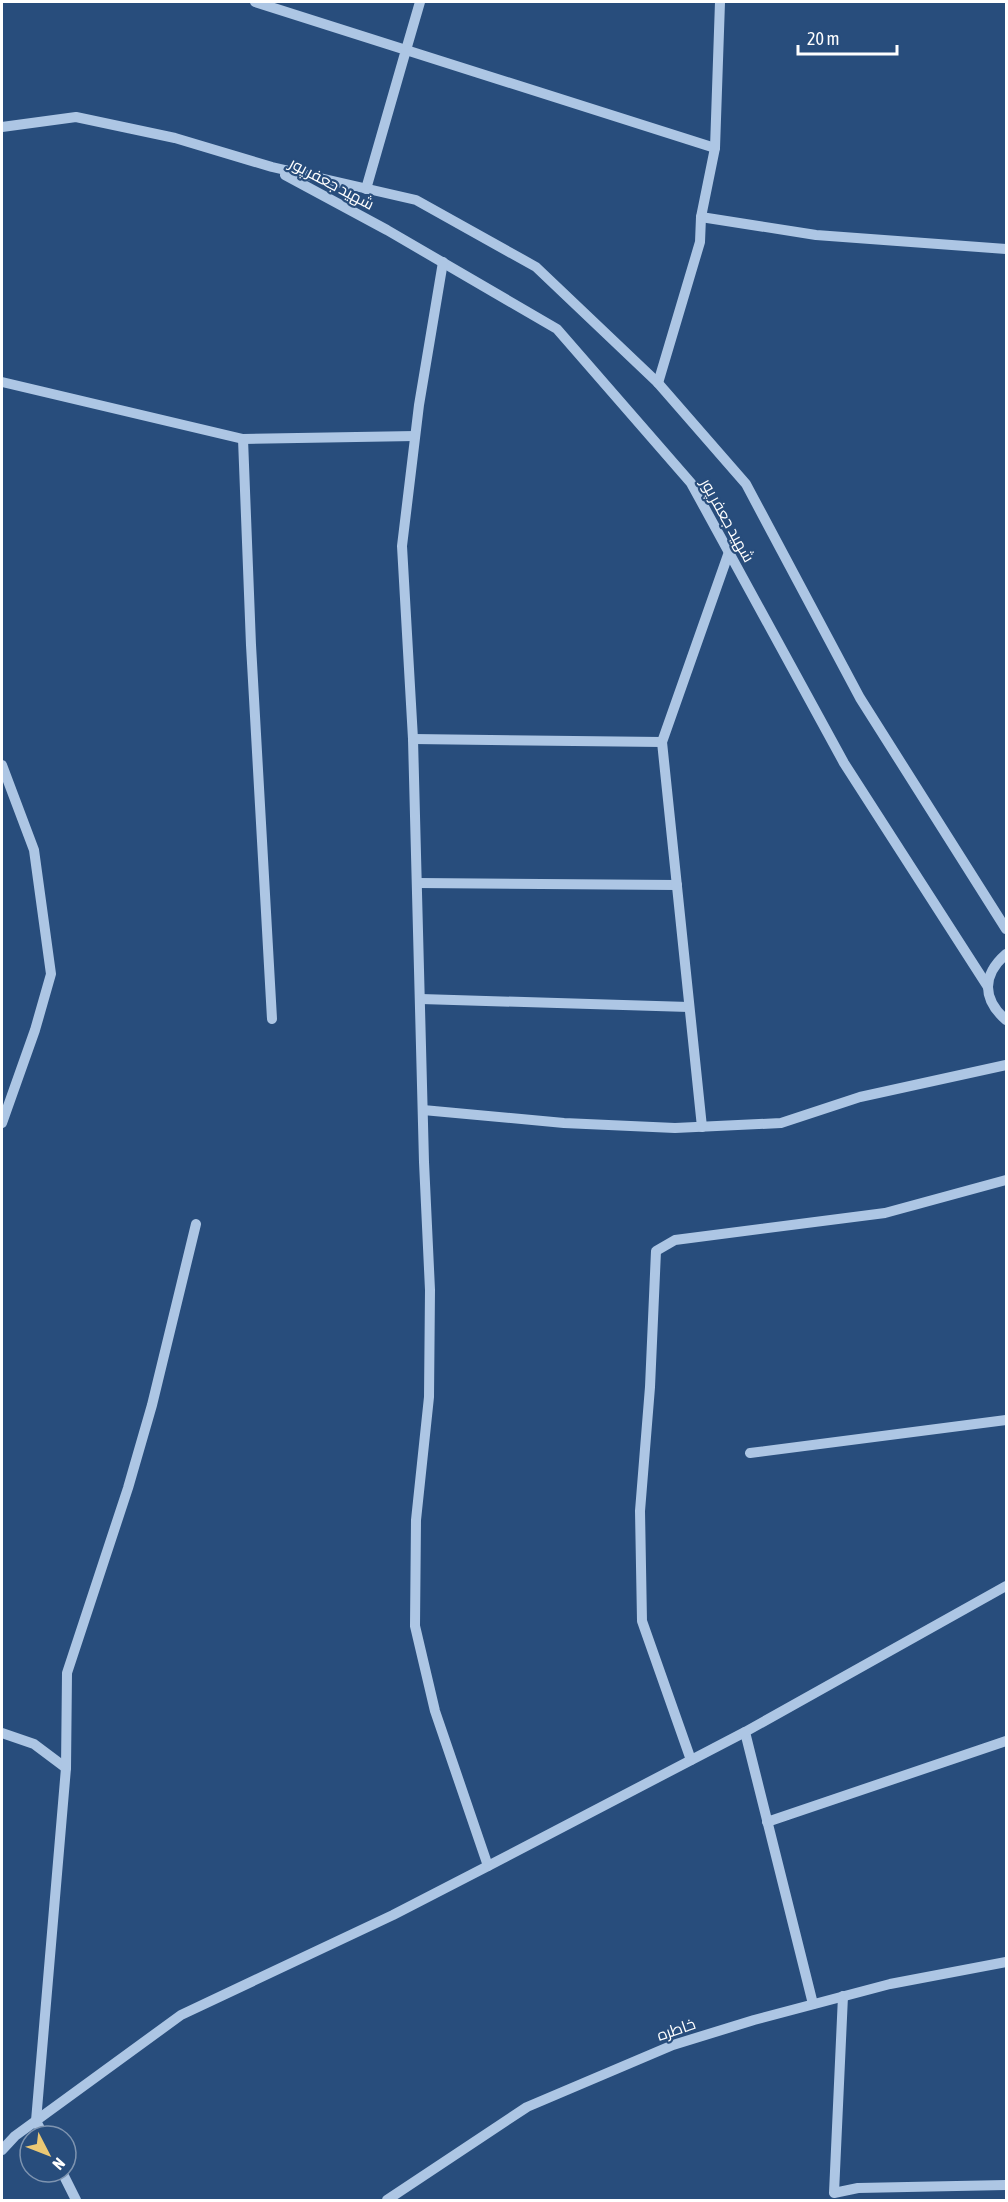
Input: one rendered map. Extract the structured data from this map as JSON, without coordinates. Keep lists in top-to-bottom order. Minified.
{"streets":{"street":["شهید جعفر پور","خاطره"]},"scale_bar":"20 m","north":"bottom right"}
